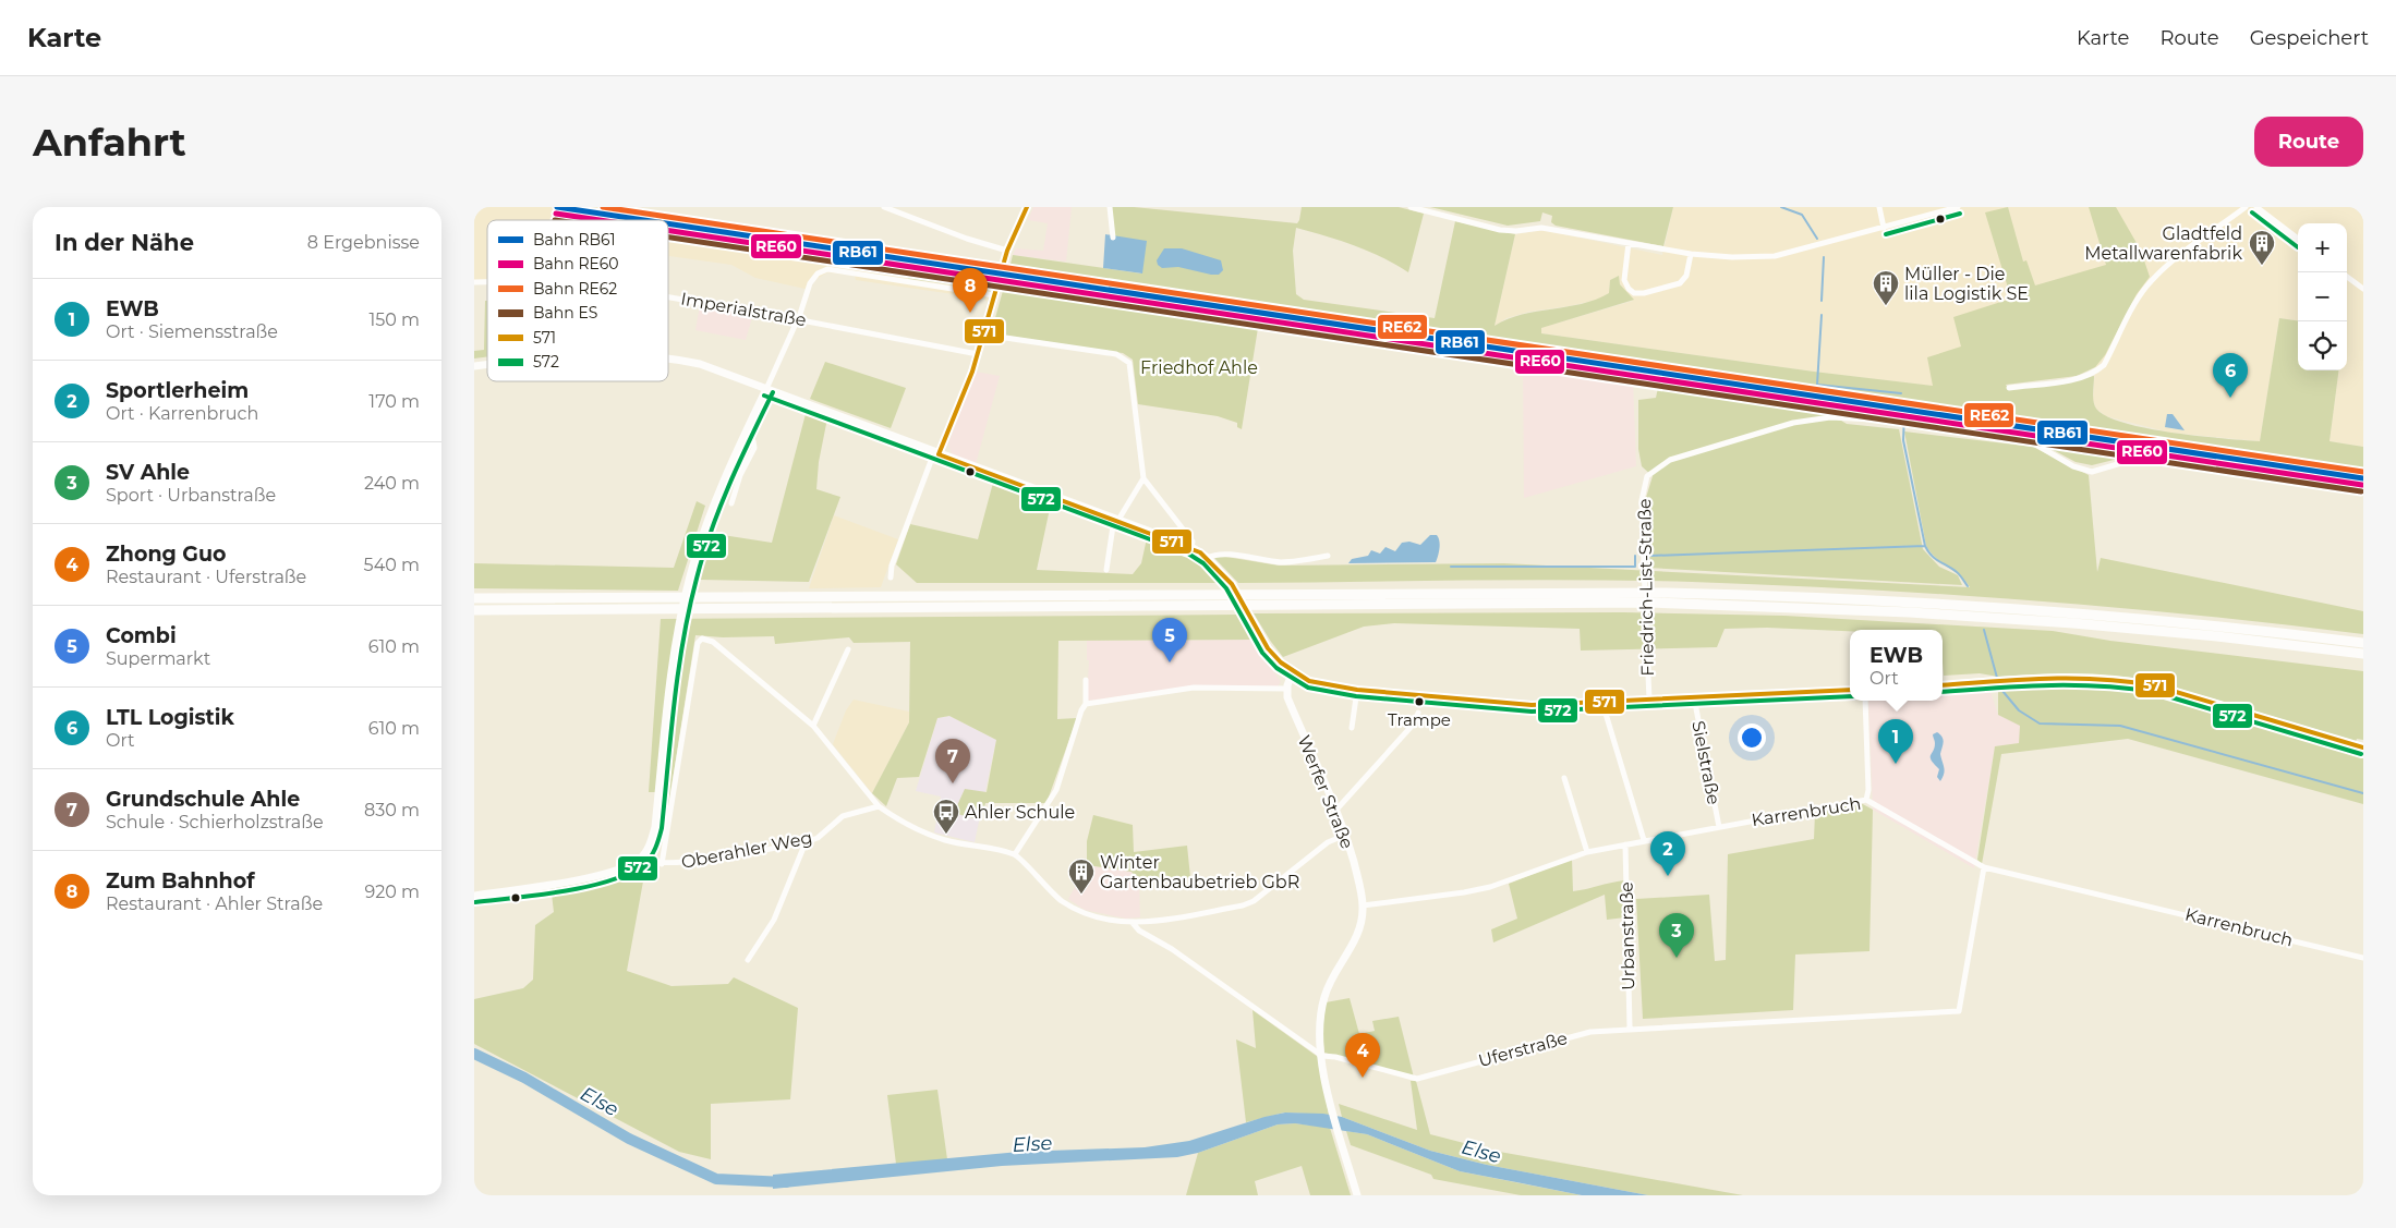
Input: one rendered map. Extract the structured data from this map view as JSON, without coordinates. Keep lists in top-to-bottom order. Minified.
{"streets":{"main road":["Werfer Straße"],"street":["Imperialstraße","Friedrich-List-Straße","Sielstraße","Karrenbruch","Oberahler Weg","Urbanstraße","Uferstraße"]},"crossings":[["Sielstraße","Karrenbruch"],["Werfer Straße","Karrenbruch"],["Werfer Straße","Uferstraße"],["Karrenbruch","Urbanstraße"],["Karrenbruch","Uferstraße"],["Urbanstraße","Uferstraße"]],"water":["Else"],"parks":["Friedhof Ahle"],"places":{"building":["Gladtfeld Metallwarenfabrik","Müller - Die lila Logistik SE","Winter Gartenbaubetrieb GbR"],"other":["Trampe"],"bus stop":["Ahler Schule"]},"lines":["rail line RB61","rail line RE62","transit line 571","transit line 572","rail line RE60","rail line ES"],"legend":["Bahn RB61","Bahn RE60","Bahn RE62","Bahn ES","571","572"],"page":{"header":"Karte","nav":["Karte","Route","Gespeichert"],"buttons":"Route","title":"Anfahrt","heading":["In der Nähe","8 Ergebnisse"],"map_buttons":["+","−"],"pins":["8","6","5","1","7","2","3","4"],"list":[{"mark":"1","name":"EWB","note":"Ort · Siemensstraße","value":"150 m"},{"mark":"2","name":"Sportlerheim","note":"Ort · Karrenbruch","value":"170 m"},{"mark":"3","name":"SV Ahle","note":"Sport · Urbanstraße","value":"240 m"},{"mark":"4","name":"Zhong Guo","note":"Restaurant · Uferstraße","value":"540 m"},{"mark":"5","name":"Combi","note":"Supermarkt","value":"610 m"},{"mark":"6","name":"LTL Logistik","note":"Ort","value":"610 m"},{"mark":"7","name":"Grundschule Ahle","note":"Schule · Schierholzstraße","value":"830 m"},{"mark":"8","name":"Zum Bahnhof","note":"Restaurant · Ahler Straße","value":"920 m"}],"popup":["EWB","Ort"]}}
